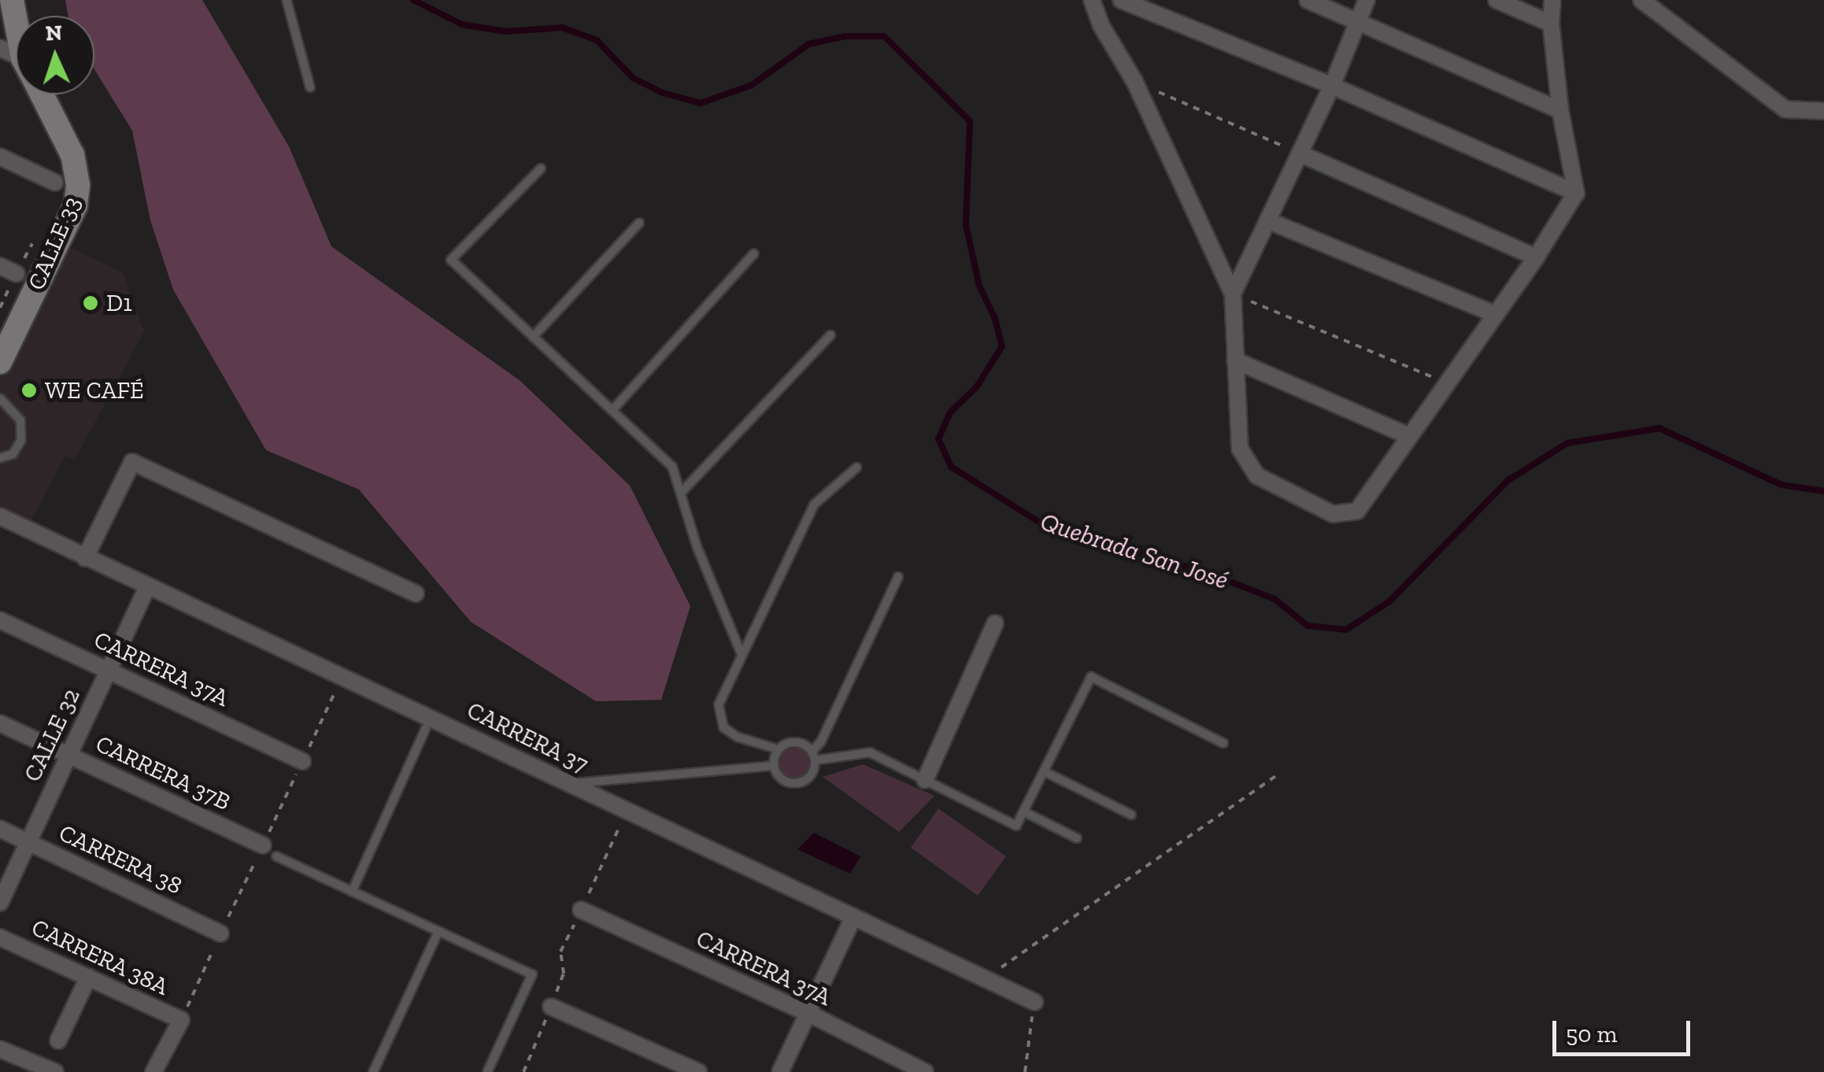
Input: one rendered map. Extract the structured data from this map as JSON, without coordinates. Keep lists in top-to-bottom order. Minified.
{"streets":{"street":["CALLE 33","CARRERA 37A","CALLE 32","CARRERA 37","CARRERA 37B","CARRERA 38","CARRERA 38A"]},"crossings":[["CARRERA 37A","CALLE 32"],["CALLE 32","CARRERA 37"],["CALLE 32","CARRERA 37B"],["CALLE 32","CARRERA 38"]],"water":["Quebrada San José"],"places":["D1","WE CAFÉ"],"scale_bar":"50 m","north":"top"}
